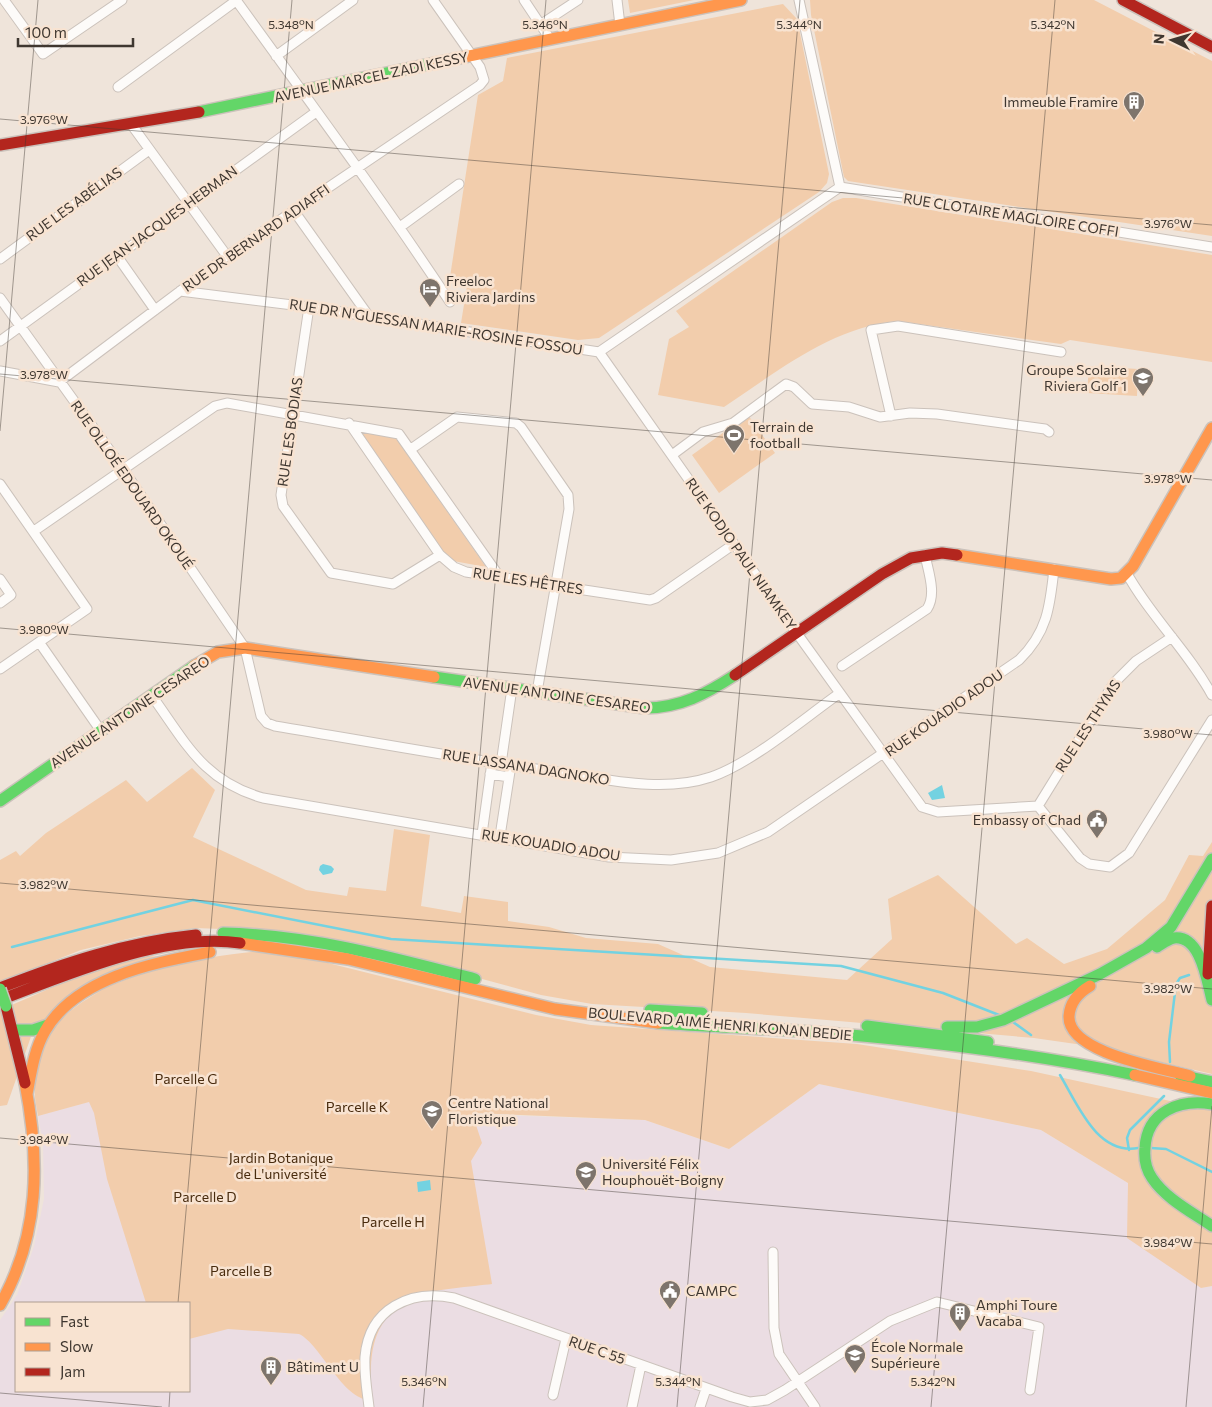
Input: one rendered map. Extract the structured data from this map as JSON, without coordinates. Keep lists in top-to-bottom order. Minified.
{"streets":{"main road":["AVENUE MARCEL ZADI KESSY","AVENUE ANTOINE CESAREO","BOULEVARD AIMÉ HENRI KONAN BEDIE"],"street":["RUE LES ABÉLIAS","RUE CLOTAIRE MAGLOIRE COFFI","RUE JEAN-JACQUES HEBMAN","RUE DR BERNARD ADIAFFI","RUE DR N'GUESSAN MARIE-ROSINE FOSSOU","RUE LES BODIAS","RUE OLLOÉ EDOUARD OKOUÉ","RUE KODJO PAUL NIAMKEY","RUE LES HÊTRES","RUE KOUADIO ADOU","RUE LES THYMS","RUE LASSANA DAGNOKO","RUE C 55"]},"crossings":[["AVENUE MARCEL ZADI KESSY","RUE DR BERNARD ADIAFFI"],["RUE CLOTAIRE MAGLOIRE COFFI","RUE DR N'GUESSAN MARIE-ROSINE FOSSOU"],["RUE JEAN-JACQUES HEBMAN","RUE OLLOÉ EDOUARD OKOUÉ"],["RUE DR BERNARD ADIAFFI","RUE DR N'GUESSAN MARIE-ROSINE FOSSOU"],["RUE DR BERNARD ADIAFFI","RUE OLLOÉ EDOUARD OKOUÉ"],["RUE DR N'GUESSAN MARIE-ROSINE FOSSOU","RUE LES BODIAS"],["RUE DR N'GUESSAN MARIE-ROSINE FOSSOU","RUE KODJO PAUL NIAMKEY"],["RUE LES BODIAS","RUE LES HÊTRES"],["RUE OLLOÉ EDOUARD OKOUÉ","AVENUE ANTOINE CESAREO"],["RUE OLLOÉ EDOUARD OKOUÉ","RUE LASSANA DAGNOKO"],["RUE KODJO PAUL NIAMKEY","RUE LES HÊTRES"],["RUE KODJO PAUL NIAMKEY","AVENUE ANTOINE CESAREO"],["RUE KODJO PAUL NIAMKEY","RUE KOUADIO ADOU"],["RUE KODJO PAUL NIAMKEY","RUE LES THYMS"],["RUE KODJO PAUL NIAMKEY","RUE LASSANA DAGNOKO"],["AVENUE ANTOINE CESAREO","RUE KOUADIO ADOU"],["AVENUE ANTOINE CESAREO","RUE LASSANA DAGNOKO"]],"parks":["Parcelle G","Parcelle K","Jardin Botanique de L'université","Parcelle D","Parcelle H","Parcelle B"],"places":{"building":["Immeuble Framire","Amphi Toure Vacaba","Bâtiment U"],"hotel":["Freeloc Riviera Jardins"],"school or university":["Groupe Scolaire Riviera Golf 1","Centre National Floristique","Université Félix Houphouët-Boigny","École Normale Supérieure"],"sports":["Terrain de football"],"public building":["Embassy of Chad","CAMPC"]},"legend":["Fast","Slow","Jam"],"scale_bar":"100 m","north":"left","coordinates":["5.348°N","5.346°N","5.344°N","5.342°N","3.976°W","3.978°W","3.980°W","3.982°W","3.984°W"]}
